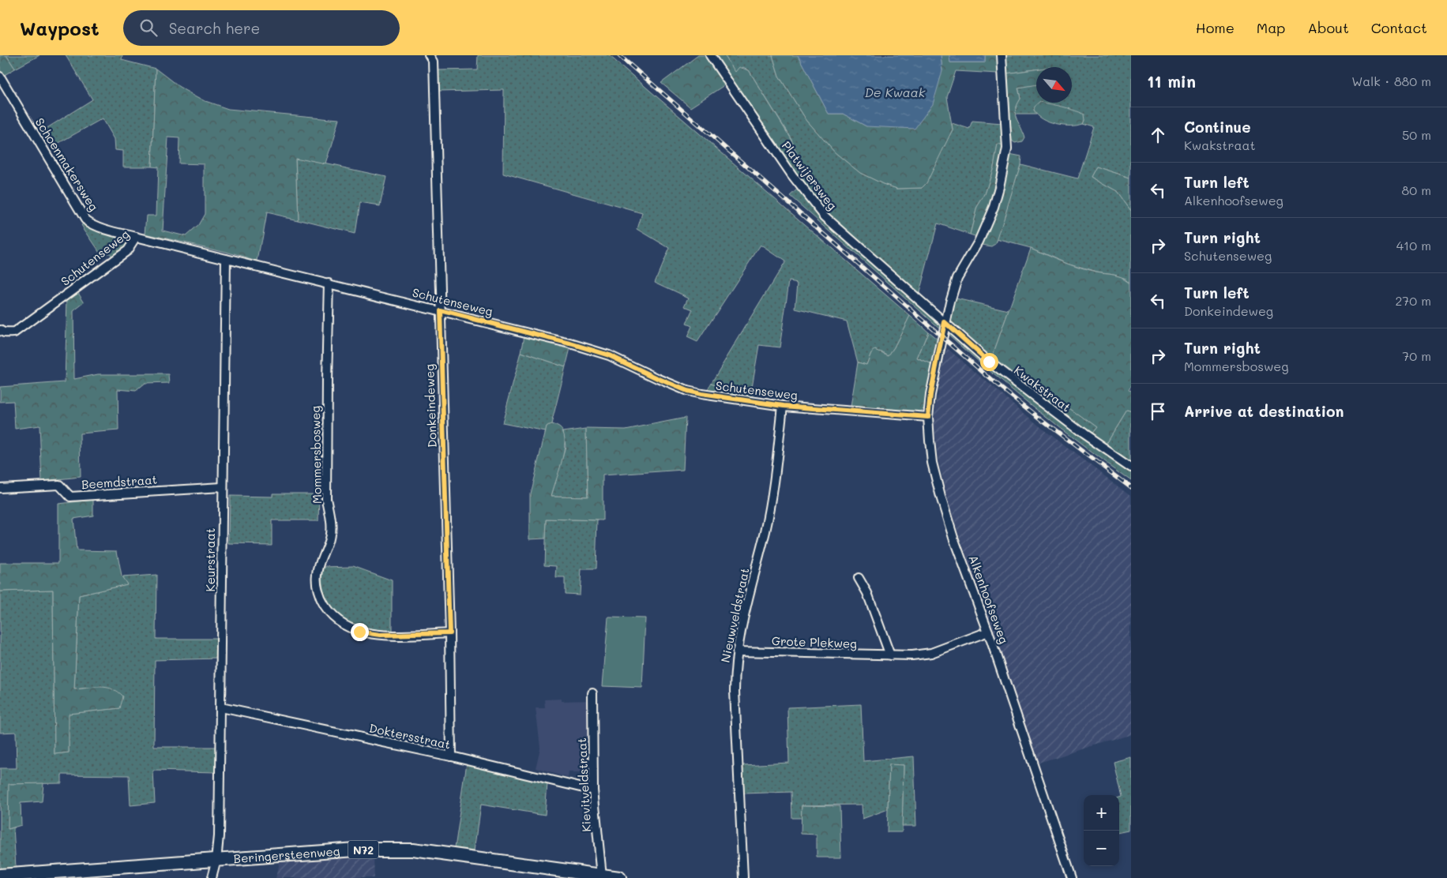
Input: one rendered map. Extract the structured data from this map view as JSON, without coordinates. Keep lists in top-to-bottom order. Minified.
{"streets":{"main road":["N72","Beringersteenweg"],"street":["Schoenmakersweg","Platwijersweg","Schutenseweg","Kwakstraat","Donkeindeweg","Mommersbosweg","Beemdstraat","Keurstraat","Alkenhoofseweg","Nieuwveldstraat","Grote Plekweg","Doktersstraat","Kievitveldstraat"]},"crossings":[["Schoenmakersweg","Schutenseweg"],["Platwijersweg","Kwakstraat"],["Platwijersweg","Alkenhoofseweg"],["Schutenseweg","Donkeindeweg"],["Schutenseweg","Mommersbosweg"],["Schutenseweg","Keurstraat"],["Schutenseweg","Alkenhoofseweg"],["Schutenseweg","Nieuwveldstraat"],["Kwakstraat","Alkenhoofseweg"],["Donkeindeweg","Mommersbosweg"],["Donkeindeweg","Doktersstraat"],["Beemdstraat","Keurstraat"],["Keurstraat","Doktersstraat"],["Keurstraat","Beringersteenweg"],["Alkenhoofseweg","Grote Plekweg"],["Nieuwveldstraat","Grote Plekweg"],["Doktersstraat","Kievitveldstraat"],["Kievitveldstraat","Beringersteenweg"]],"water":["De Kwaak"],"north":"bottom right","page":{"header":"Waypost","search":"Search here","nav":["Home","Map","About","Contact"],"heading":["11 min","Walk · 880 m"],"list":[["Continue","Kwakstraat","50 m"],["Turn left","Alkenhoofseweg","80 m"],["Turn right","Schutenseweg","410 m"],["Turn left","Donkeindeweg","270 m"],["Turn right","Mommersbosweg","70 m"],"Arrive at destination"],"map_buttons":["+","−"]}}
